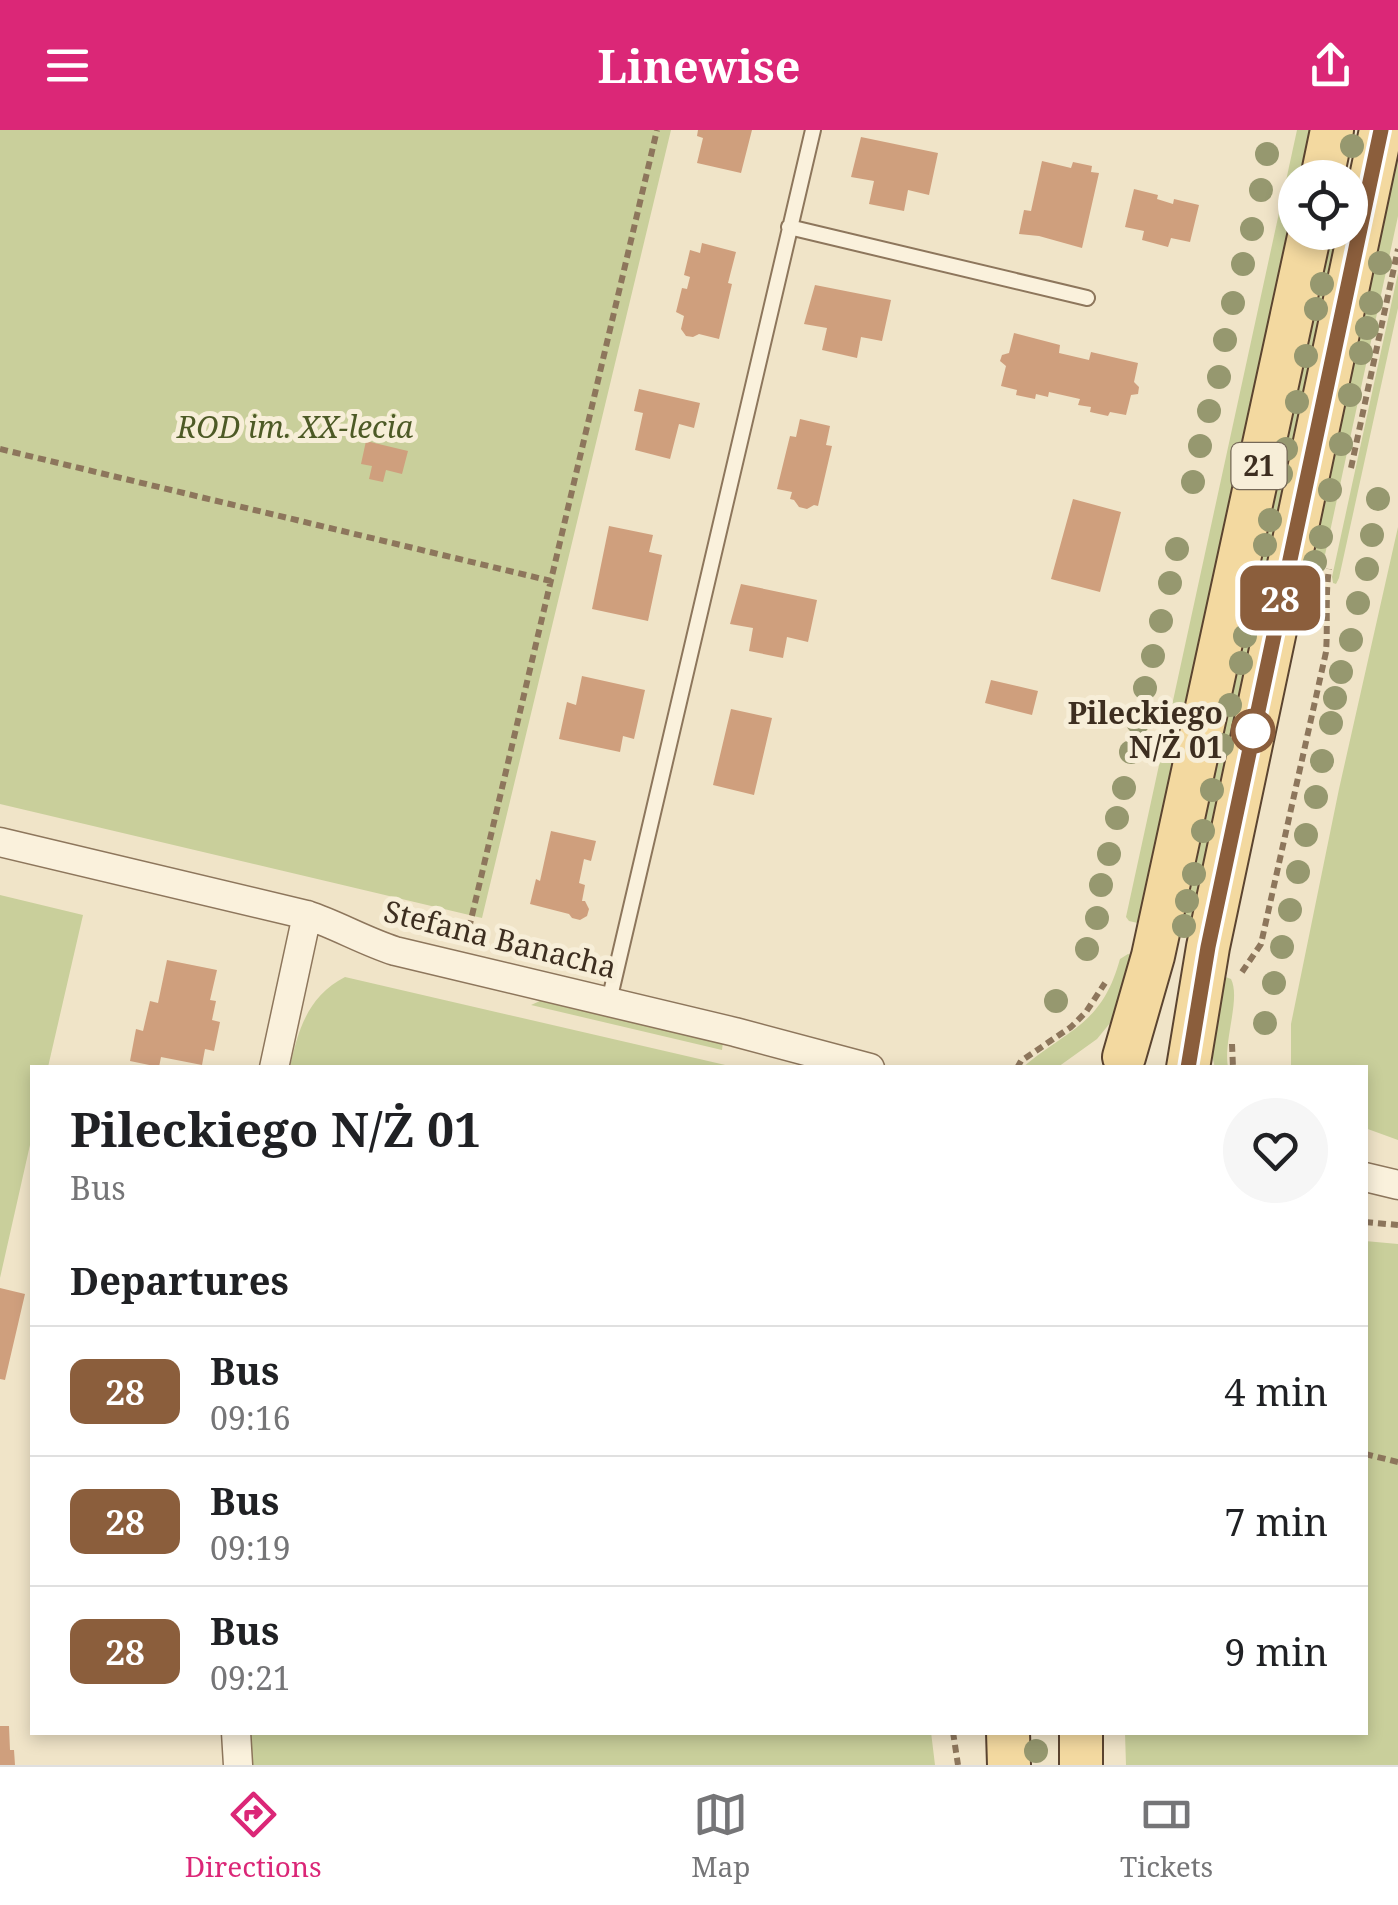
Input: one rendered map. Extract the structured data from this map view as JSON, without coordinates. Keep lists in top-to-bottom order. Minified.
{"streets":{"main road":["21"],"street":["Stefana Banacha"]},"parks":["ROD im. XX-lecia"],"places":["Pileckiego N/Ż 01"],"lines":["bus line 28"],"page":{"header":"Linewise","on_map":"28","heading":[["Pileckiego N/Ż 01","Bus"],"Departures"],"list":[{"mark":"28","name":"Bus","note":"09:16","value":"4 min"},{"mark":"28","name":"Bus","note":"09:19","value":"7 min"},{"mark":"28","name":"Bus","note":"09:21","value":"9 min"}],"tabs":["Directions","Map","Tickets"]}}
